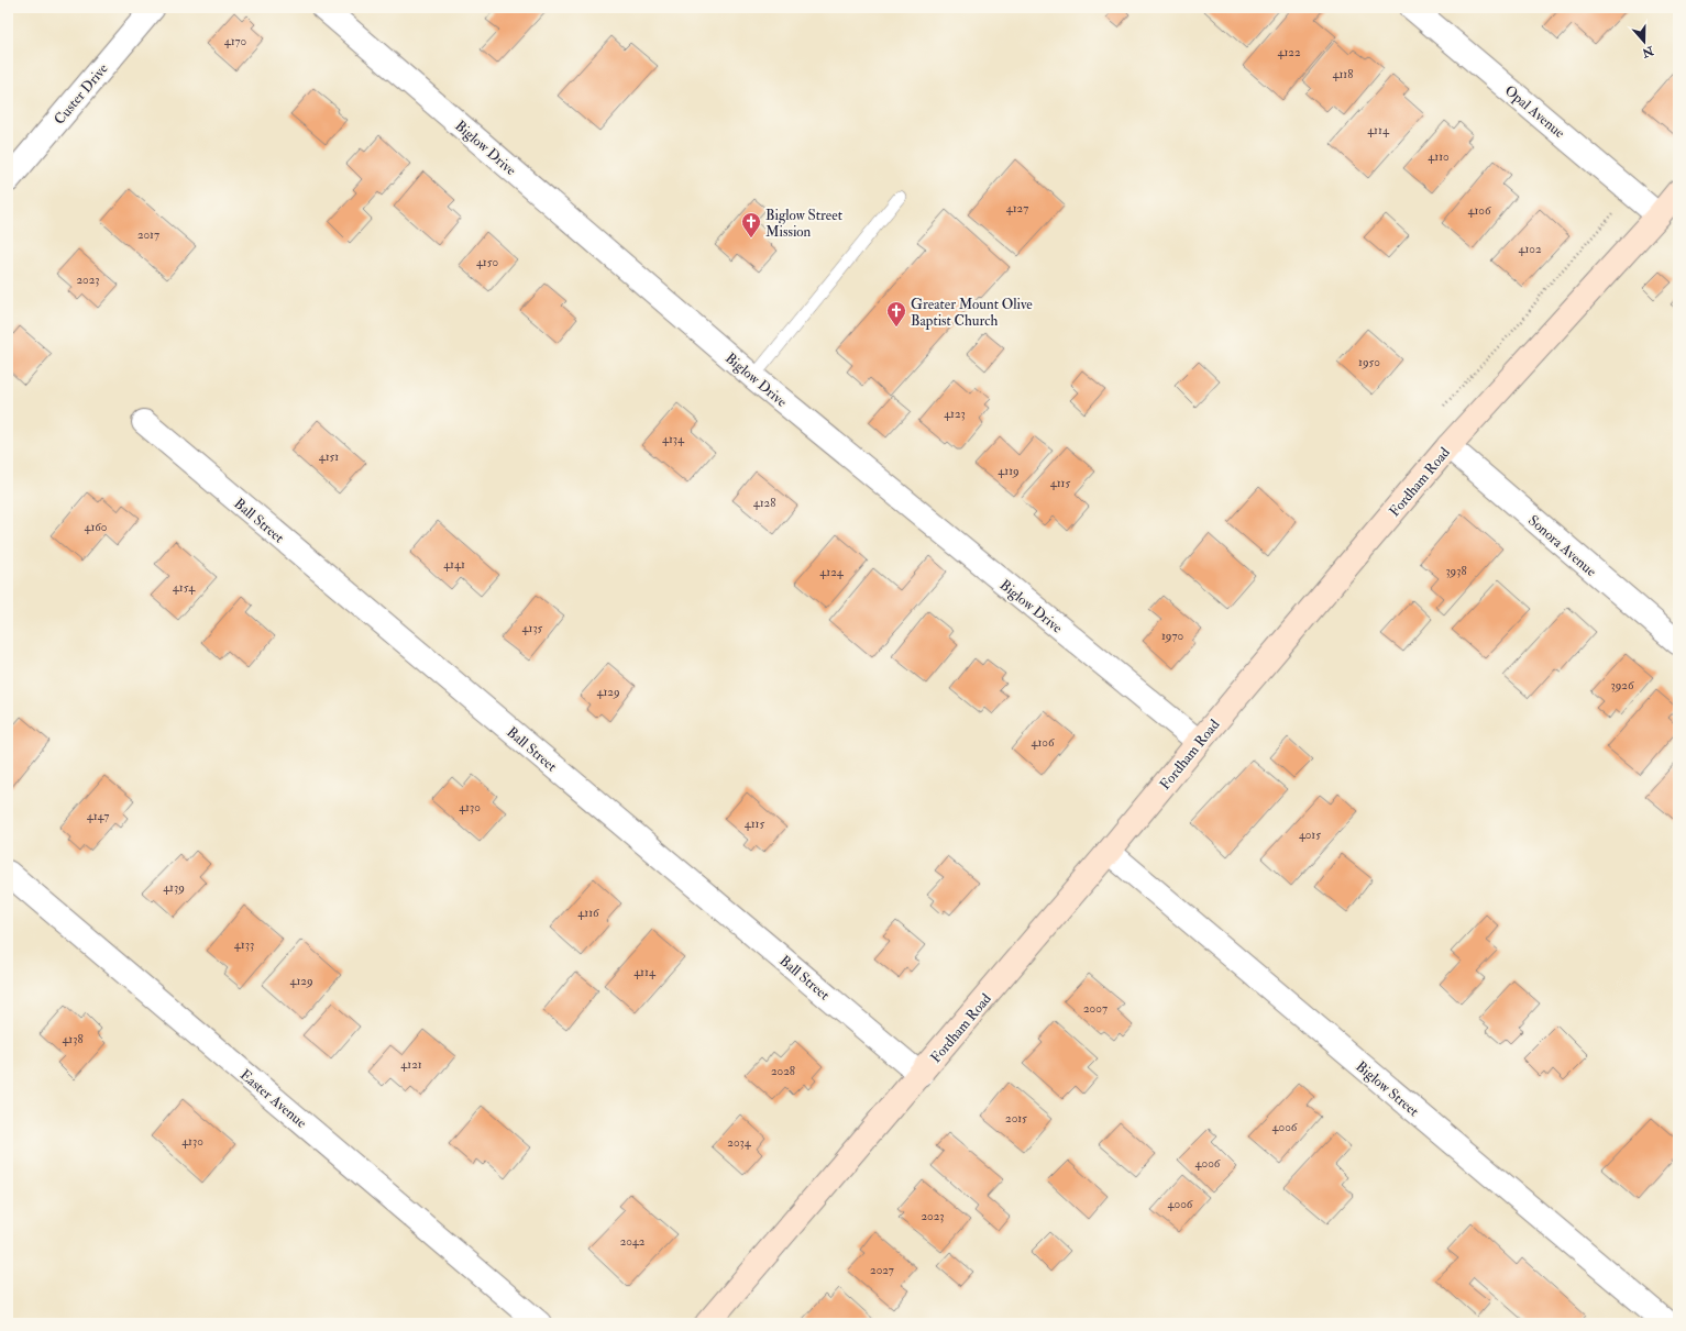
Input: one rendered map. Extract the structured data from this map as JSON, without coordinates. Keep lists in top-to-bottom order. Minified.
{"streets":{"street":["Custer Drive","Opal Avenue","Biglow Drive","Fordham Road","Ball Street","Sonora Avenue","Biglow Street","Easter Avenue"]},"crossings":[["Opal Avenue","Fordham Road"],["Biglow Drive","Fordham Road"],["Fordham Road","Ball Street"],["Fordham Road","Sonora Avenue"],["Fordham Road","Biglow Street"]],"places":{"church":["Biglow Street Mission","Greater Mount Olive Baptist Church"]},"house_numbers":["4170","4122","4118","4114","4110","4127","4106","2017","4102","4150","2023","1950","4123","4134","4151","4119","4115","4128","4160","4141","3938","4124","4154","4135","1970","3926","4129","4106","4130","4147","4115","4015","4139","4116","4133","4114","4129","2007","4138","4121","2028","2015","4006","4130","2034","4006","4006","2023","2042","2027"],"north":"bottom"}
